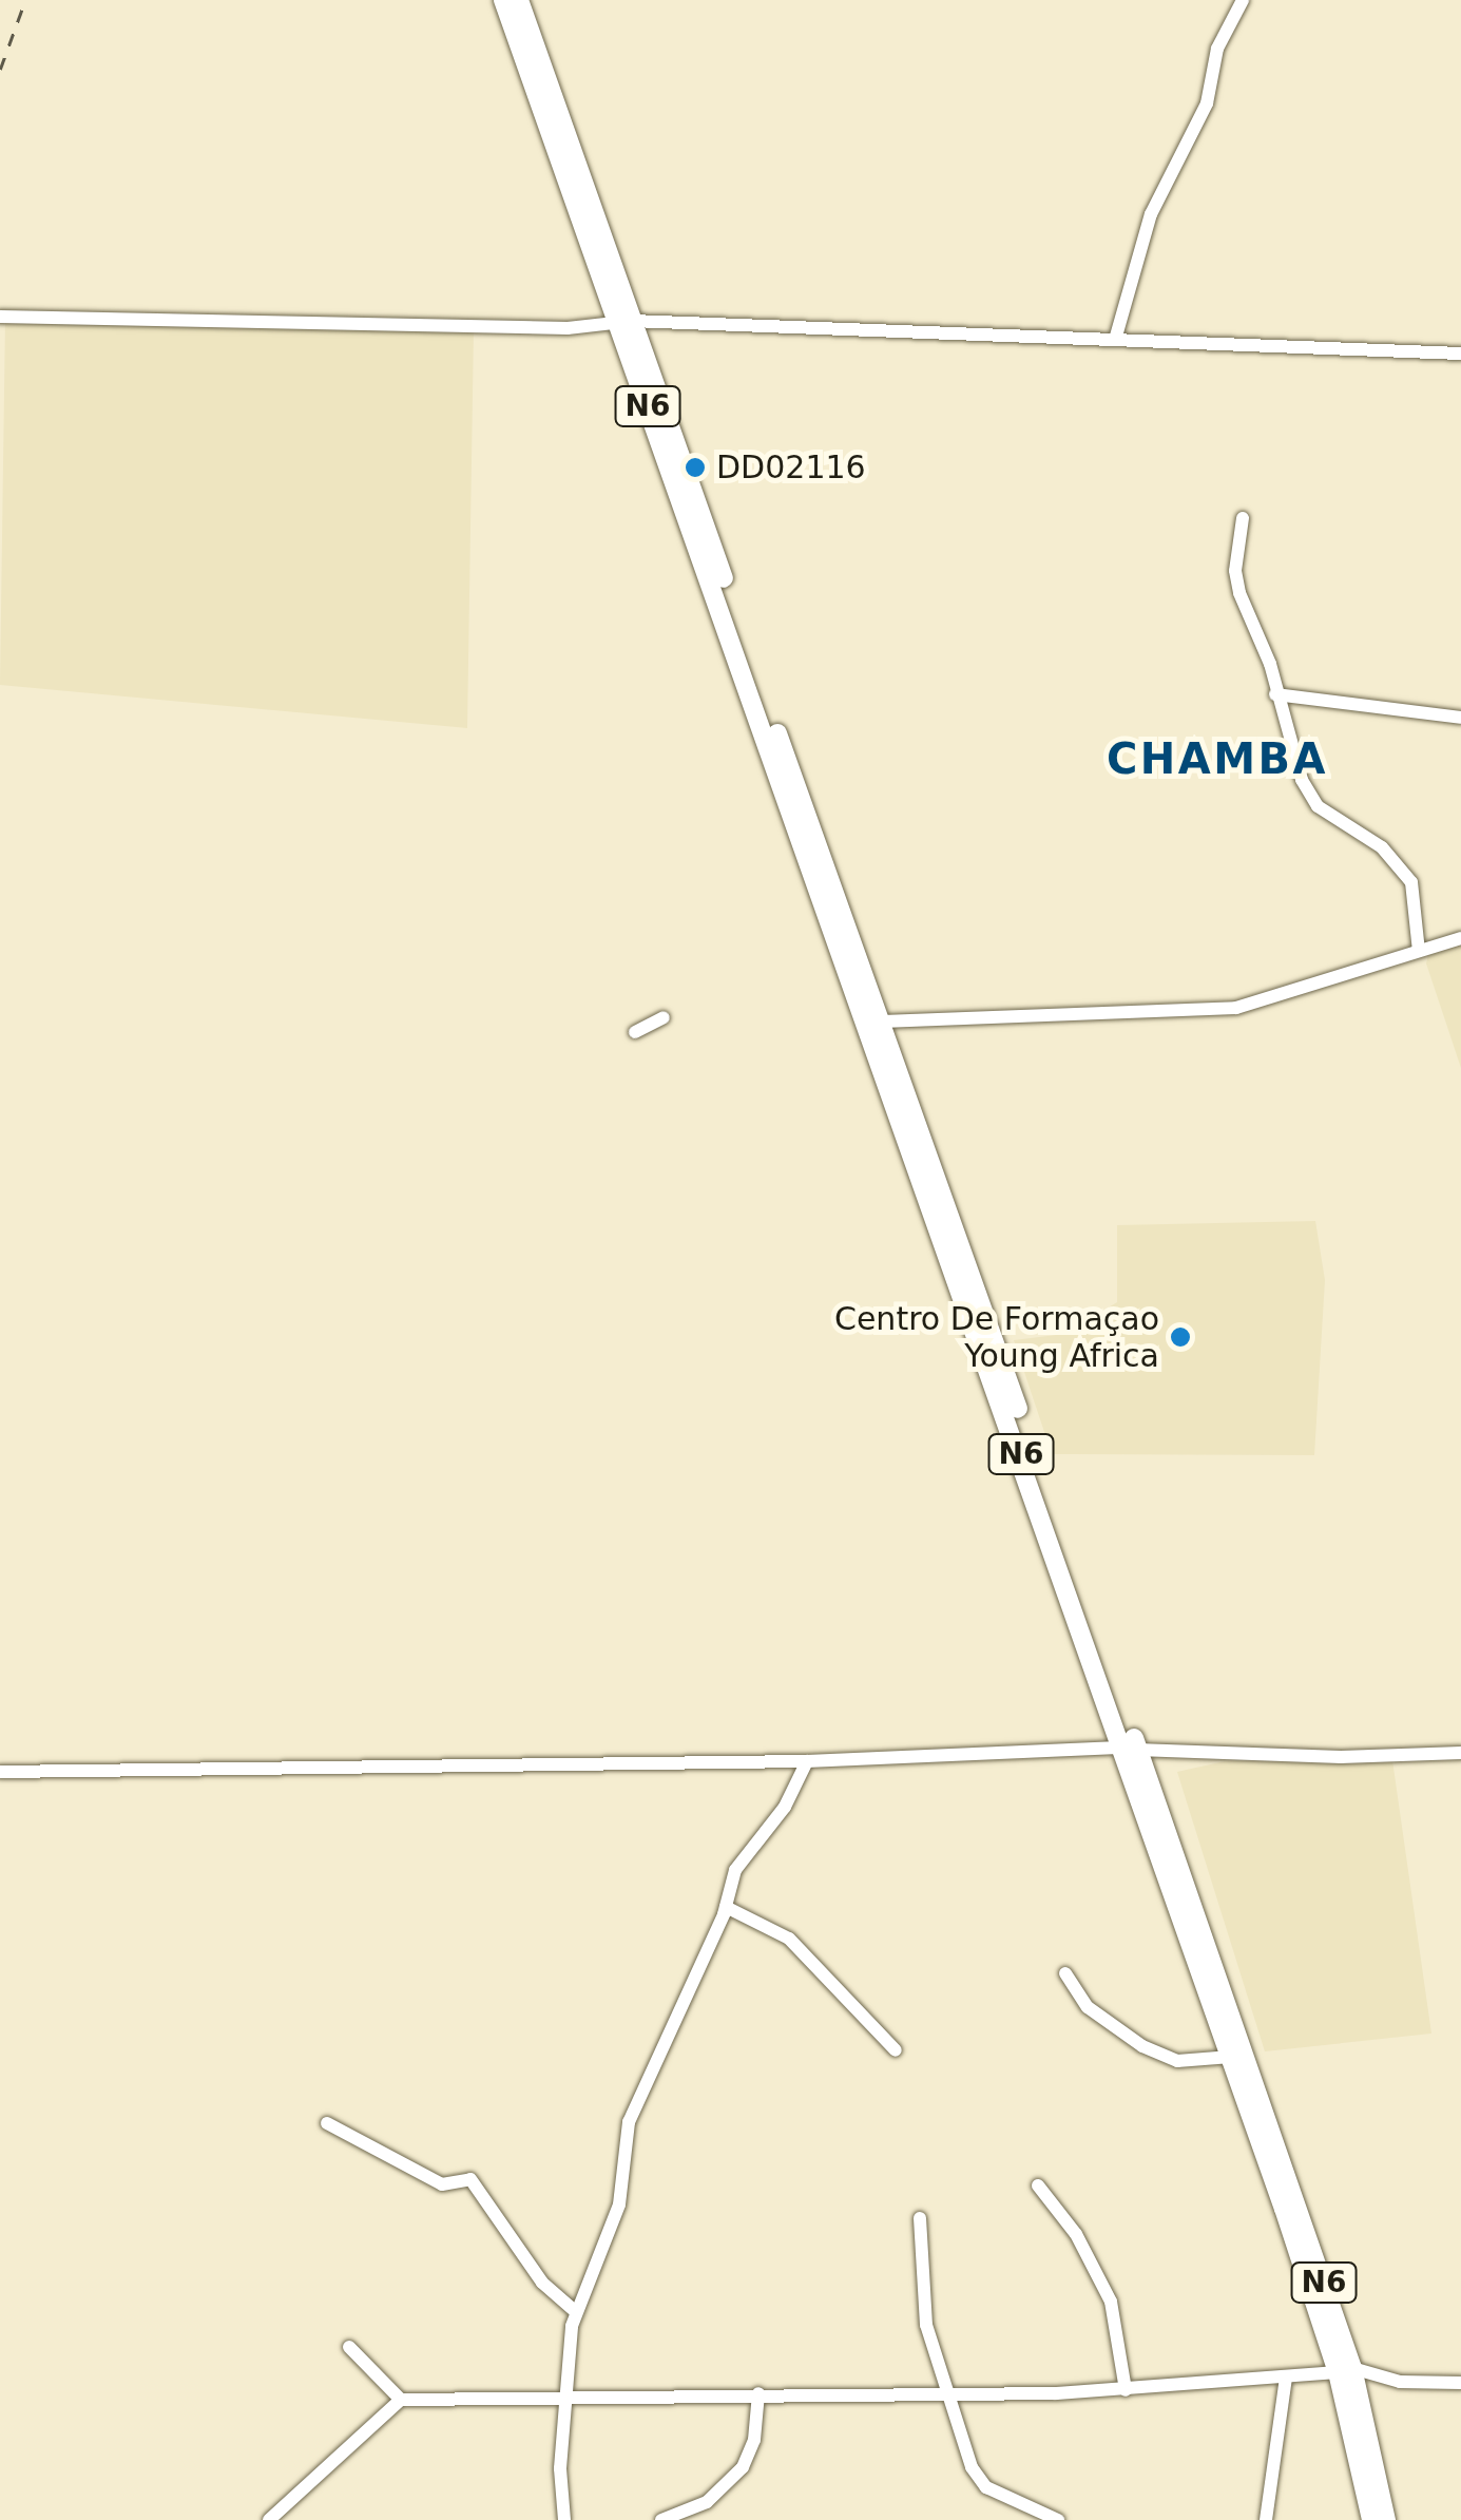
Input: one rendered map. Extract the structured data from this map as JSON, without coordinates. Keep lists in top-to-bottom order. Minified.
{"streets":{"highway":["N6"]},"districts":["CHAMBA"],"places":["DD02116","Centro De Formaçao Young Africa"]}
